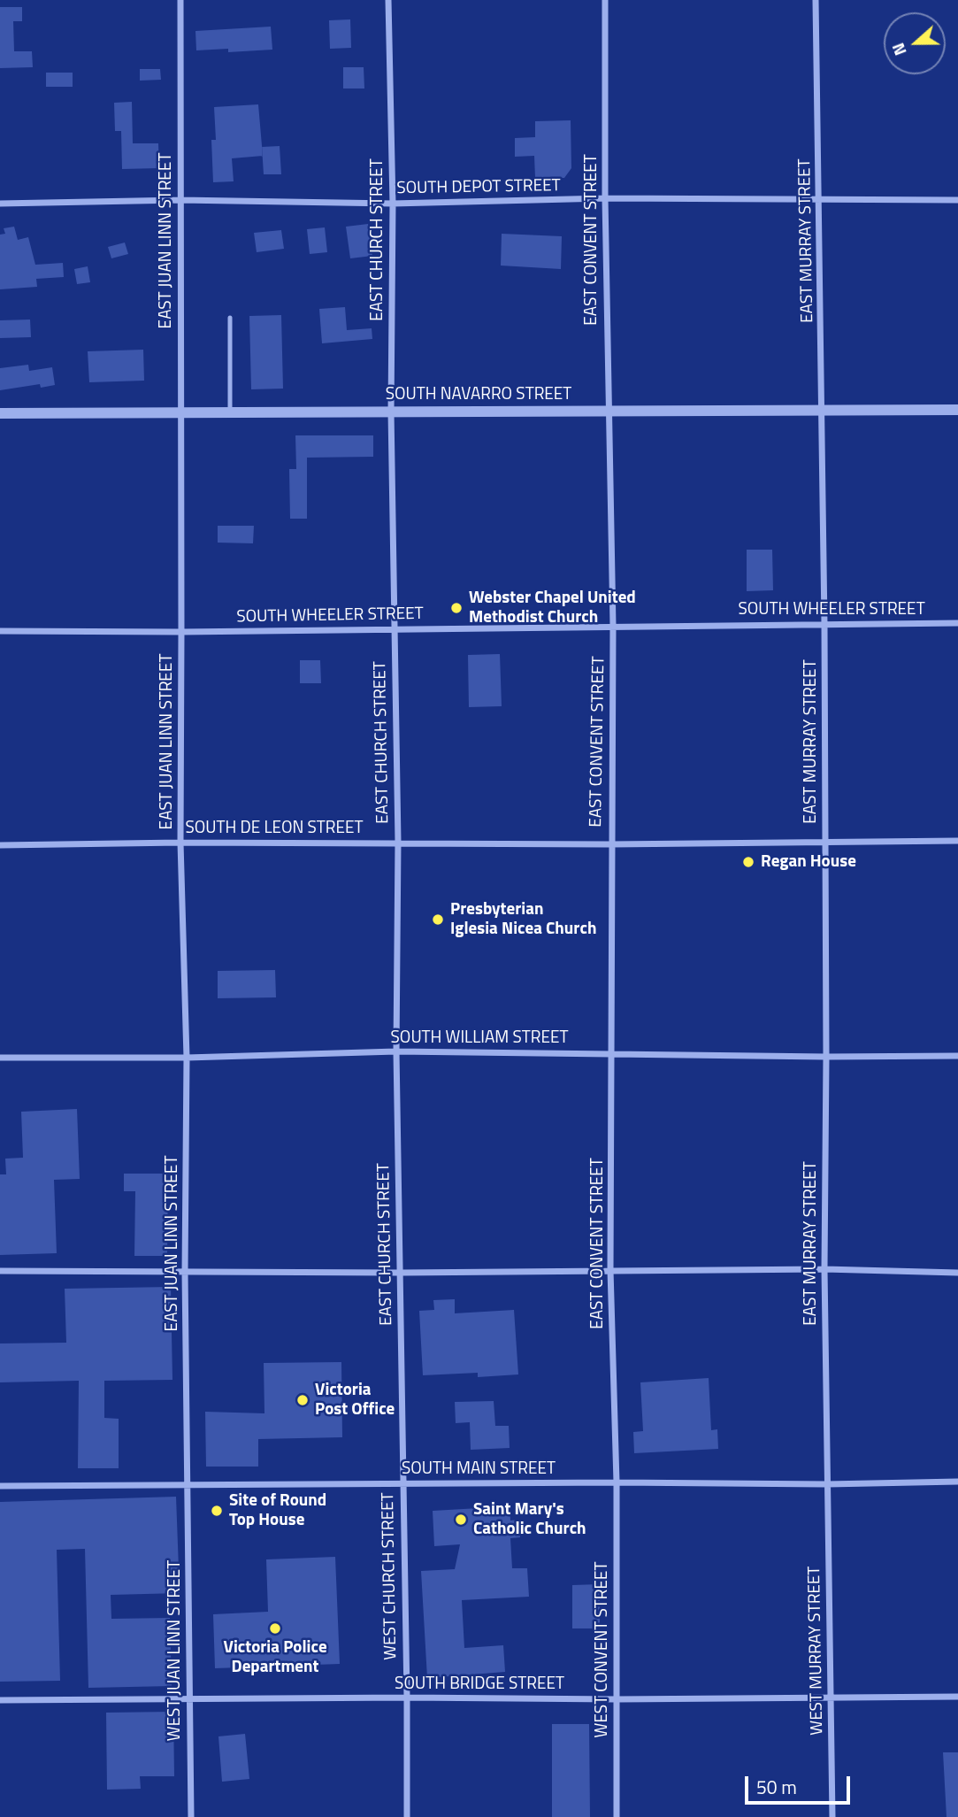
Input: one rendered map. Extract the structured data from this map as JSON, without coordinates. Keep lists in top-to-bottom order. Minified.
{"streets":{"street":["SOUTH DEPOT STREET","EAST CHURCH STREET","EAST CONVENT STREET","EAST JUAN LINN STREET","EAST MURRAY STREET","SOUTH NAVARRO STREET","SOUTH WHEELER STREET","SOUTH DE LEON STREET","SOUTH WILLIAM STREET","SOUTH MAIN STREET","WEST CHURCH STREET","WEST CONVENT STREET","WEST JUAN LINN STREET","WEST MURRAY STREET","SOUTH BRIDGE STREET"]},"crossings":[["SOUTH DEPOT STREET","EAST CHURCH STREET"],["SOUTH DEPOT STREET","EAST CONVENT STREET"],["SOUTH DEPOT STREET","EAST JUAN LINN STREET"],["SOUTH DEPOT STREET","EAST MURRAY STREET"],["EAST CHURCH STREET","SOUTH NAVARRO STREET"],["EAST CHURCH STREET","SOUTH WHEELER STREET"],["EAST CHURCH STREET","SOUTH DE LEON STREET"],["EAST CHURCH STREET","SOUTH WILLIAM STREET"],["EAST CHURCH STREET","SOUTH MAIN STREET"],["EAST CHURCH STREET","WEST CHURCH STREET"],["EAST CONVENT STREET","SOUTH NAVARRO STREET"],["EAST CONVENT STREET","SOUTH WHEELER STREET"],["EAST CONVENT STREET","SOUTH DE LEON STREET"],["EAST CONVENT STREET","SOUTH WILLIAM STREET"],["EAST CONVENT STREET","SOUTH MAIN STREET"],["EAST CONVENT STREET","WEST CONVENT STREET"],["EAST JUAN LINN STREET","SOUTH NAVARRO STREET"],["EAST JUAN LINN STREET","SOUTH WHEELER STREET"],["EAST JUAN LINN STREET","SOUTH DE LEON STREET"],["EAST JUAN LINN STREET","SOUTH WILLIAM STREET"],["EAST JUAN LINN STREET","SOUTH MAIN STREET"],["EAST JUAN LINN STREET","WEST JUAN LINN STREET"],["EAST MURRAY STREET","SOUTH NAVARRO STREET"],["EAST MURRAY STREET","SOUTH WHEELER STREET"],["EAST MURRAY STREET","SOUTH DE LEON STREET"],["EAST MURRAY STREET","SOUTH WILLIAM STREET"],["EAST MURRAY STREET","SOUTH MAIN STREET"],["EAST MURRAY STREET","WEST MURRAY STREET"],["SOUTH MAIN STREET","WEST CHURCH STREET"],["SOUTH MAIN STREET","WEST CONVENT STREET"],["SOUTH MAIN STREET","WEST JUAN LINN STREET"],["SOUTH MAIN STREET","WEST MURRAY STREET"],["WEST CHURCH STREET","SOUTH BRIDGE STREET"],["WEST CONVENT STREET","SOUTH BRIDGE STREET"],["WEST JUAN LINN STREET","SOUTH BRIDGE STREET"],["WEST MURRAY STREET","SOUTH BRIDGE STREET"]],"places":["Webster Chapel United Methodist Church","Regan House","Presbyterian Iglesia Nicea Church","Victoria Post Office","Site of Round Top House","Saint Mary's Catholic Church","Victoria Police Department"],"scale_bar":"50 m","north":"left"}
